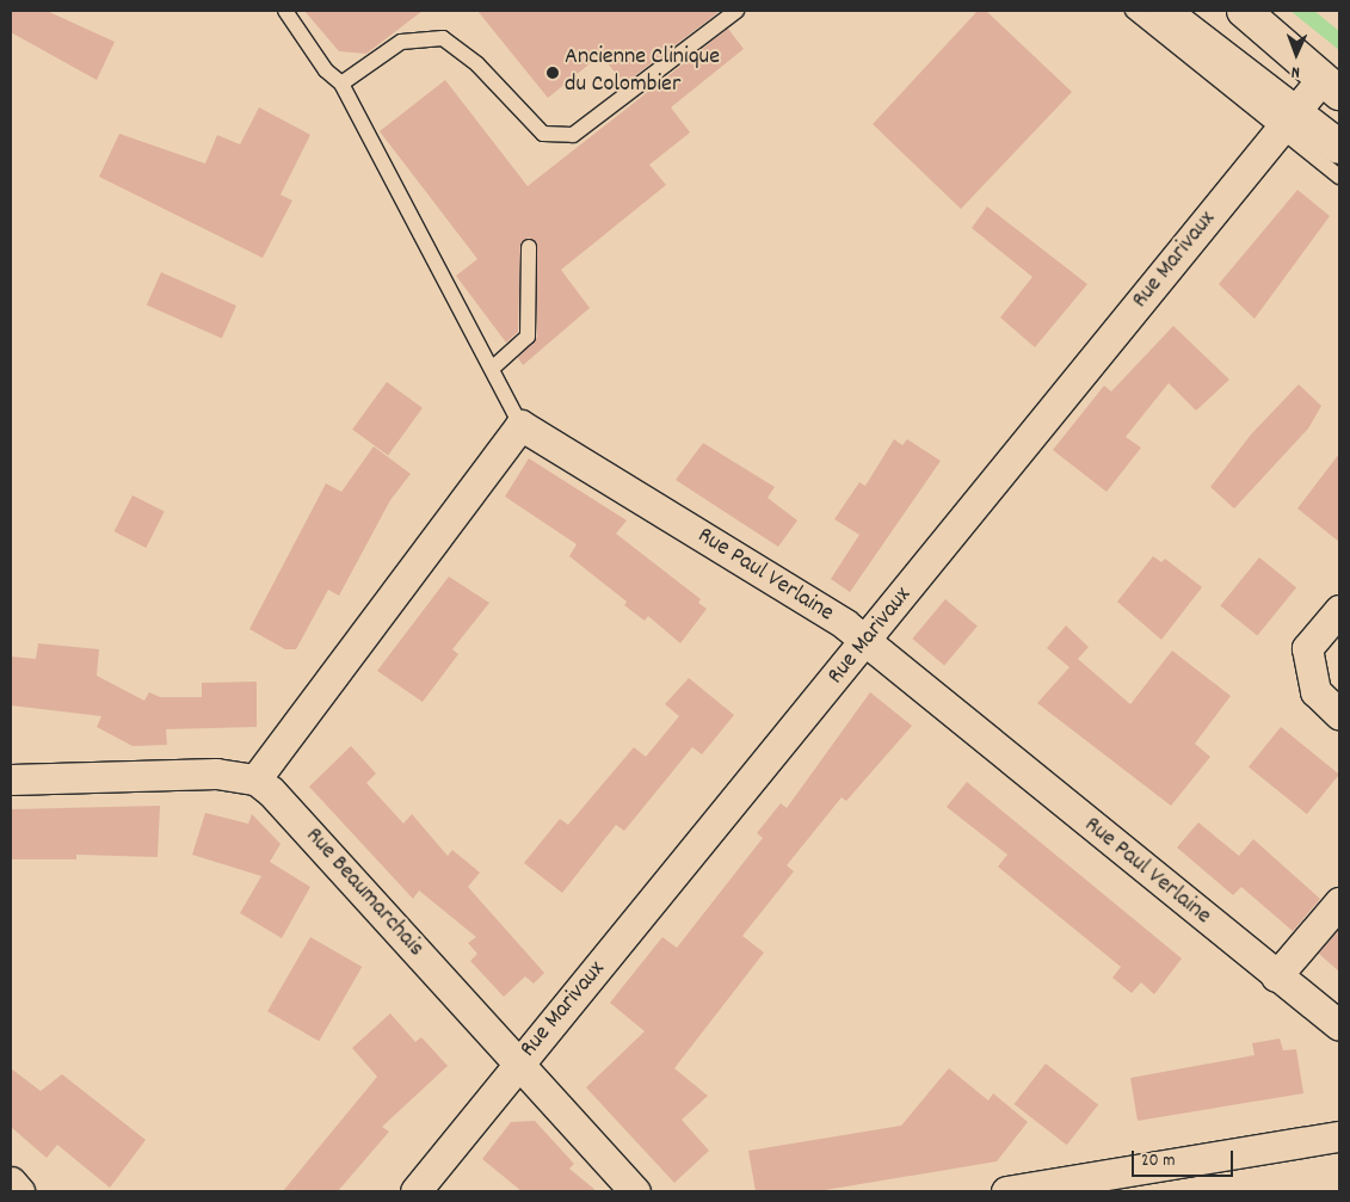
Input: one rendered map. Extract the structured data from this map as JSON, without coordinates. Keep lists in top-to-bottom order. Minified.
{"streets":{"street":["Rue Marivaux","Rue Paul Verlaine","Rue Beaumarchais"]},"crossings":[["Rue Marivaux","Rue Paul Verlaine"],["Rue Marivaux","Rue Beaumarchais"]],"places":["Ancienne Clinique du Colombier"],"scale_bar":"20 m","north":"bottom"}
